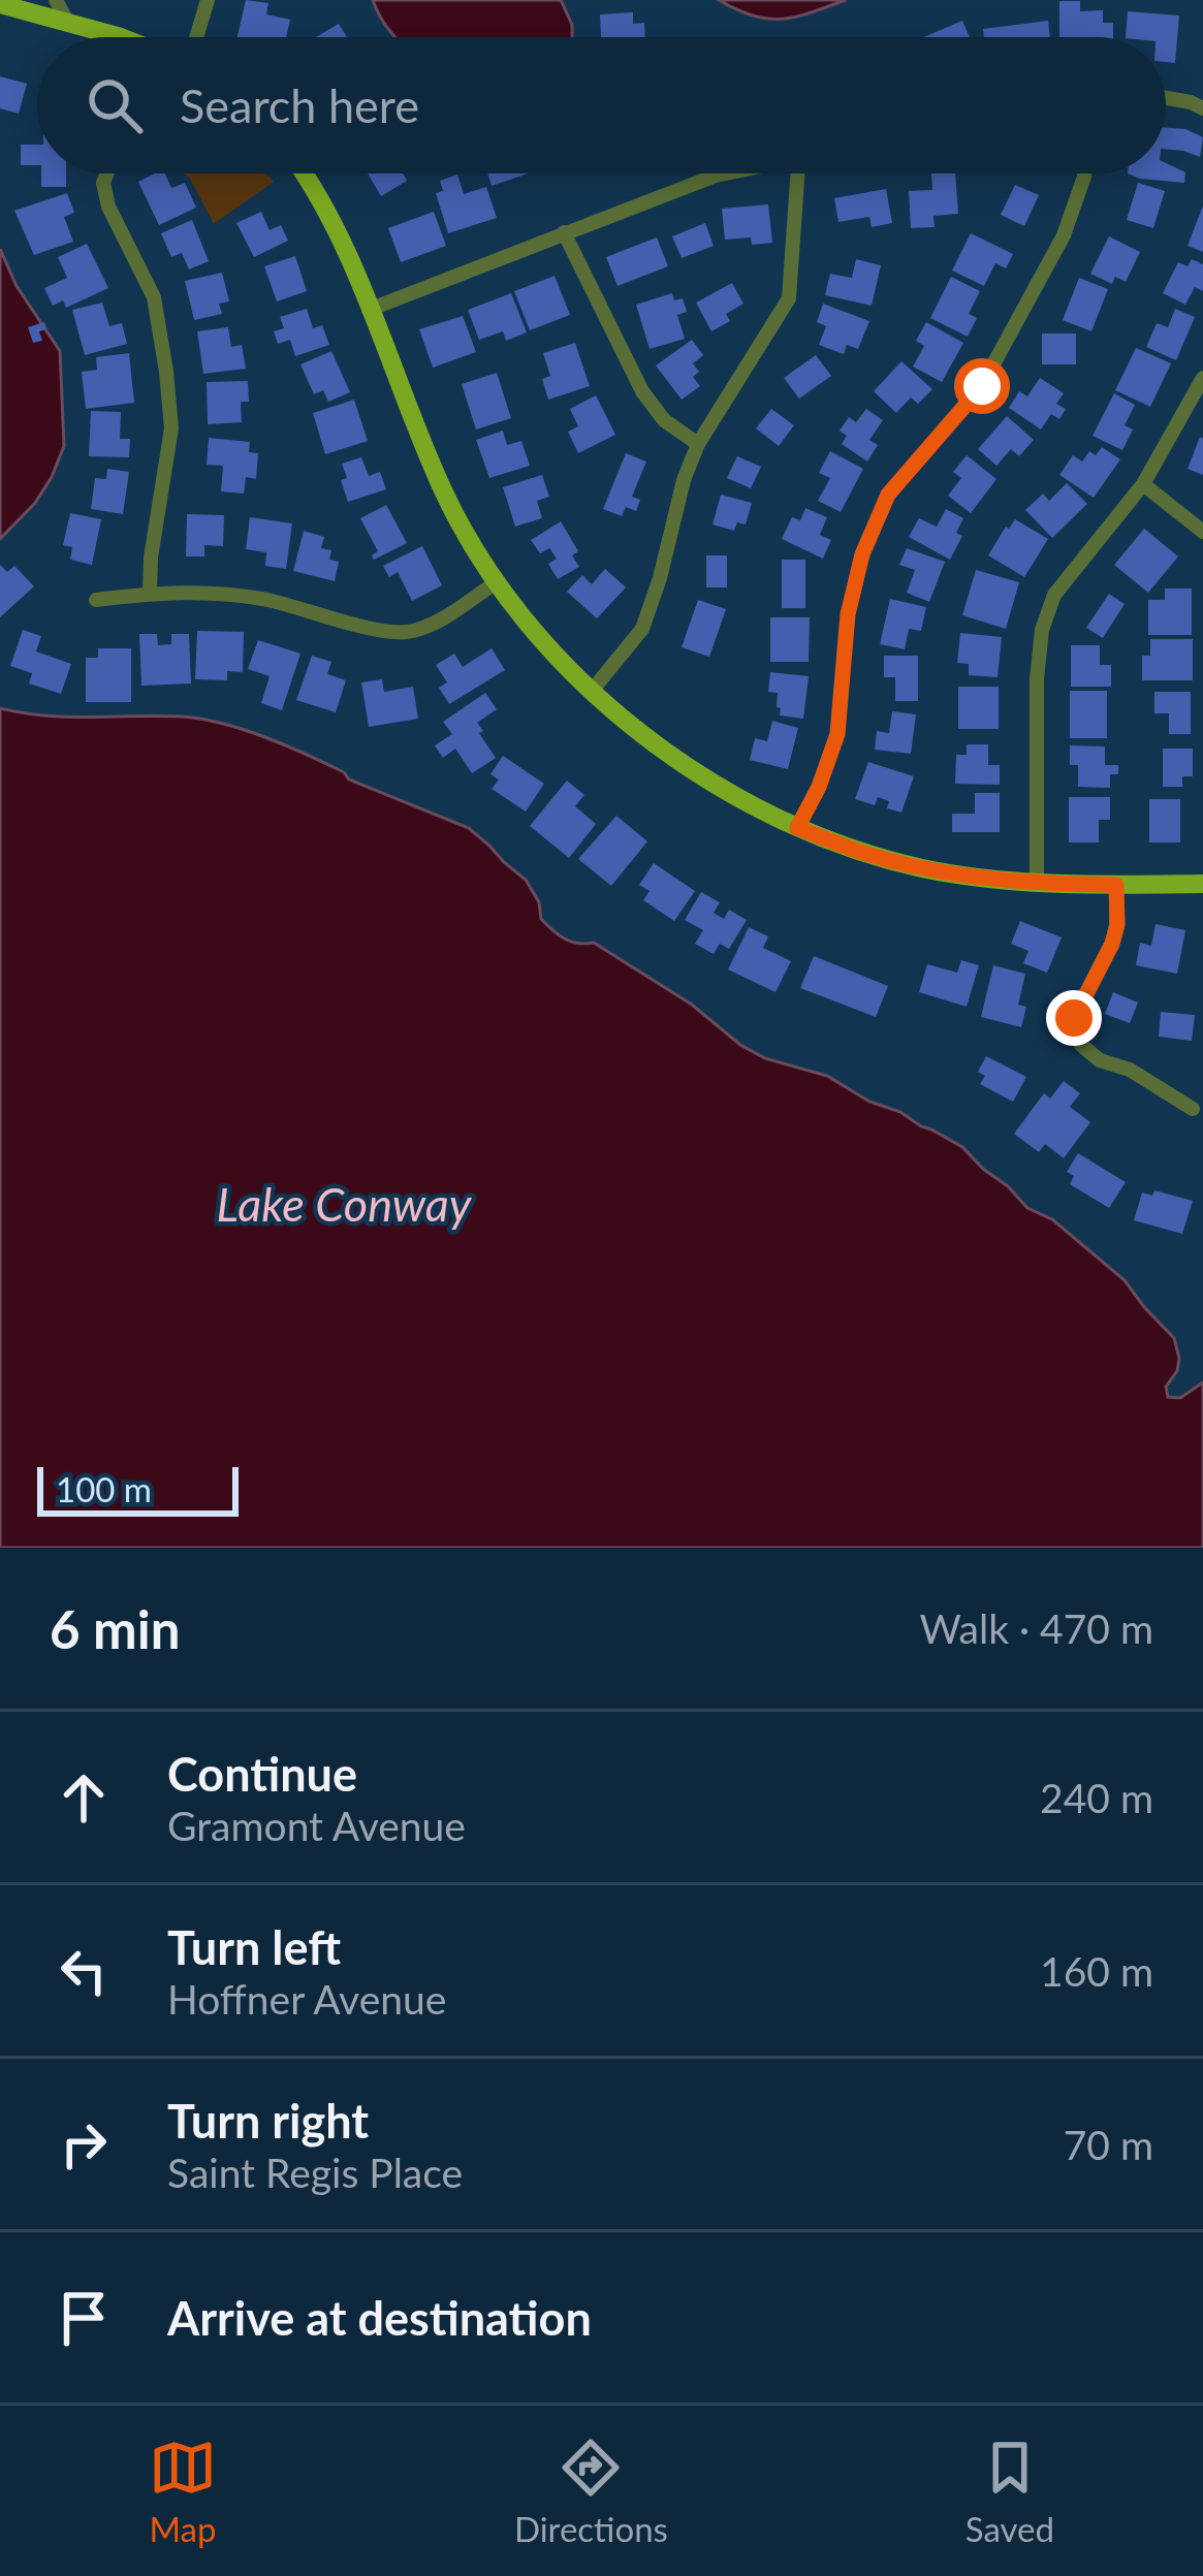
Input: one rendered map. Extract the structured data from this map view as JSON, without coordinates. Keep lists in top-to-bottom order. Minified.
{"water":["Lake Conway"],"scale_bar":"100 m","page":{"search":"Search here","scale":"100 m","heading":["6 min","Walk · 470 m"],"list":[["Continue","Gramont Avenue","240 m"],["Turn left","Hoffner Avenue","160 m"],["Turn right","Saint Regis Place","70 m"],"Arrive at destination"],"nav":["Map","Directions","Saved"]}}
